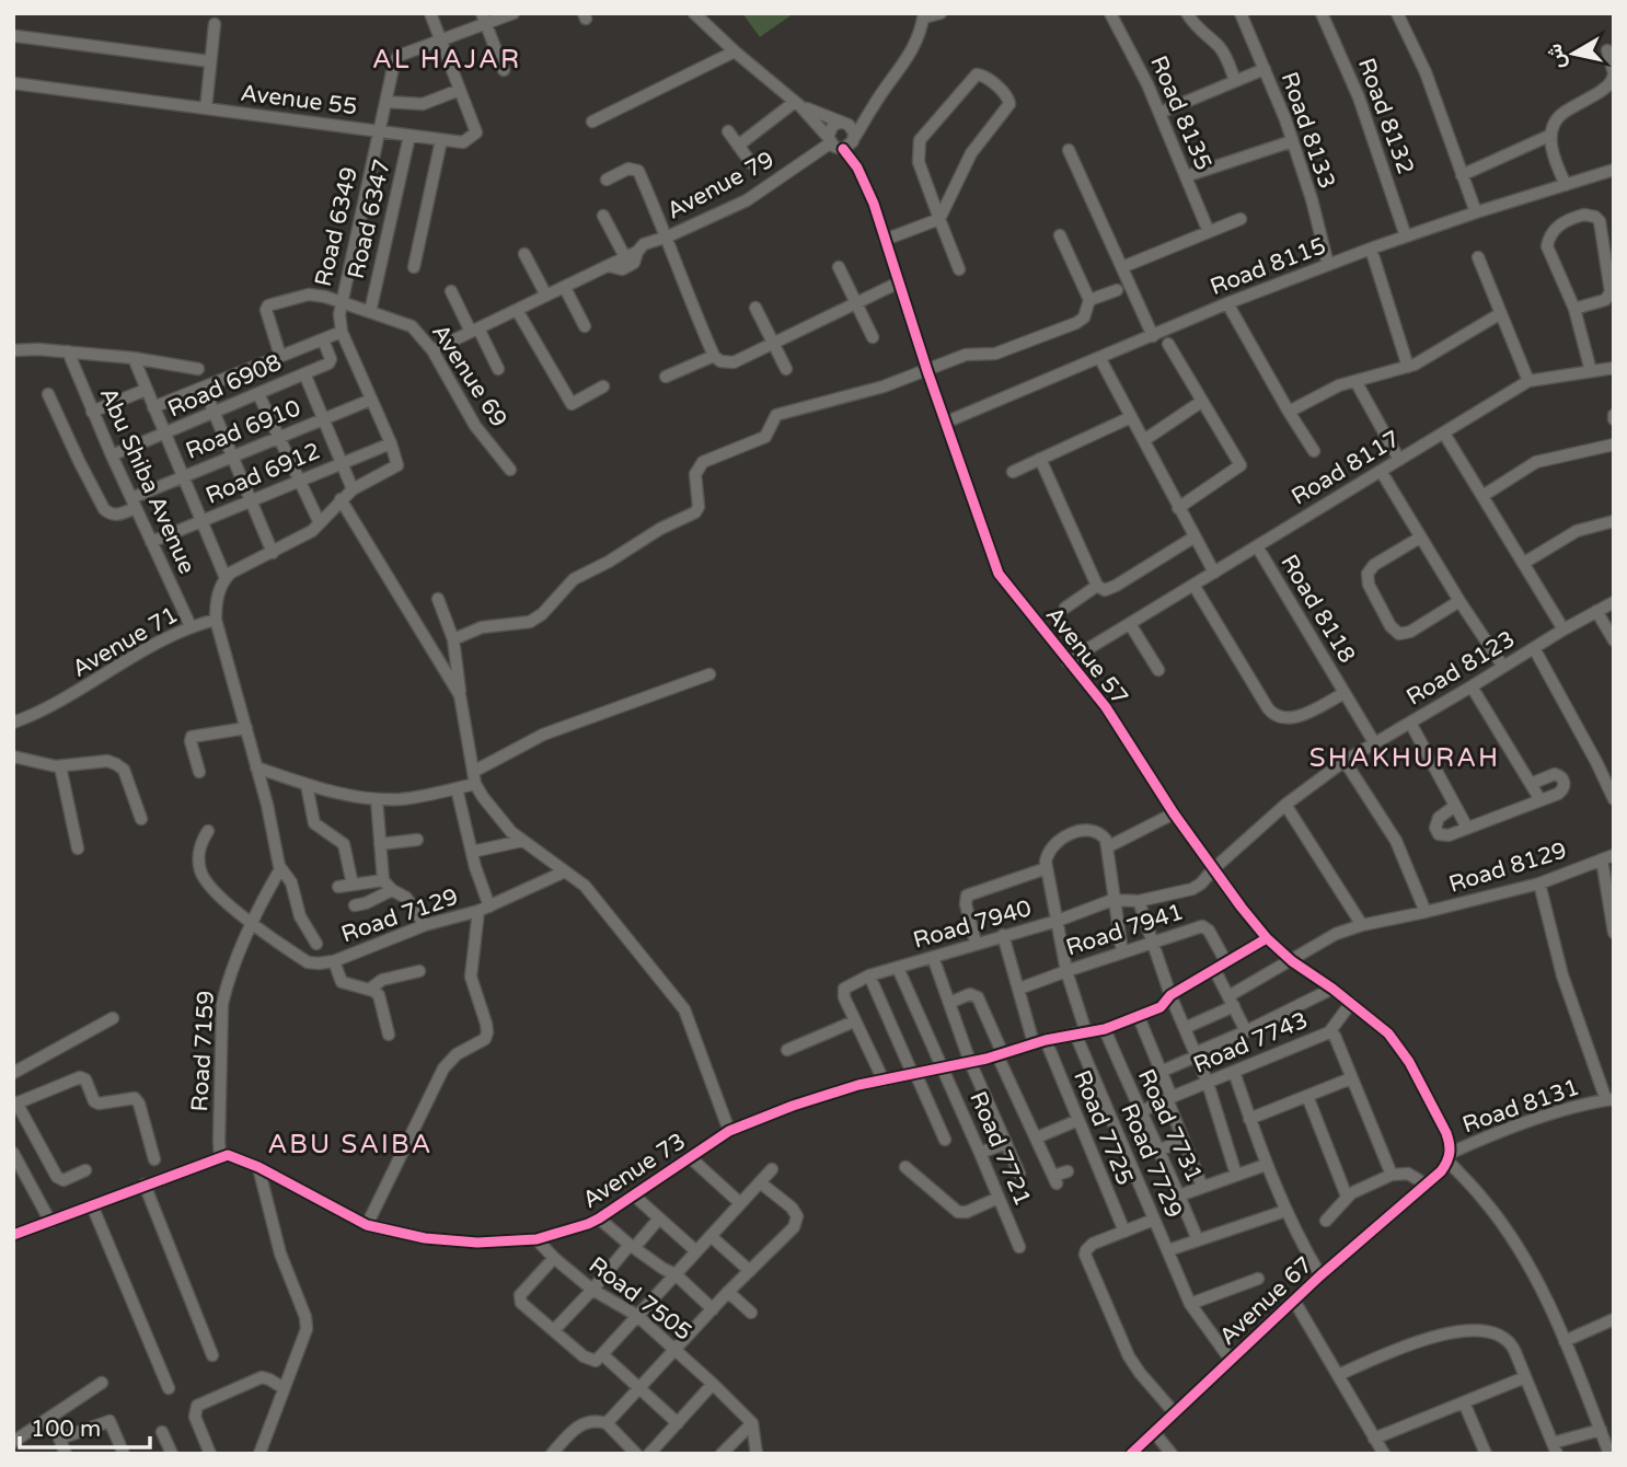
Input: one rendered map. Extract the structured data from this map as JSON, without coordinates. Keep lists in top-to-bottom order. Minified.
{"streets":{"street":["Avenue 55","Road 8135","Road 8132","Road 8133","Avenue 79","Road 6347","Road 6349","Road 8115","Avenue 69","Road 6908","Road 6910","Road 8117","Road 6912","Abu Shiba Avenue","Road 8118","Avenue 71","Avenue 57","Road 8123","Road 8129","Road 7129","Road 7940","Road 7941","Road 7743","Road 7159","Road 8131","Road 7731","Road 7725","Road 7721","Road 7729","Avenue 73","Road 7505","Avenue 67"]},"crossings":[["Avenue 55","Road 6349"],["Road 8132","Road 8115"],["Road 8133","Road 8115"],["Avenue 79","Avenue 57"],["Road 6347","Avenue 69"],["Road 6349","Avenue 69"],["Road 8115","Avenue 57"],["Road 6908","Abu Shiba Avenue"],["Road 6910","Abu Shiba Avenue"],["Road 8117","Road 8118"],["Road 8117","Avenue 57"],["Road 6912","Abu Shiba Avenue"],["Abu Shiba Avenue","Avenue 71"],["Road 8118","Road 8123"],["Avenue 57","Road 8123"],["Avenue 57","Road 8129"],["Avenue 57","Avenue 73"],["Avenue 57","Avenue 67"],["Road 8123","Road 8129"],["Road 8123","Road 7940"],["Road 8129","Road 8131"],["Road 7129","Road 7159"],["Road 7940","Road 7721"],["Road 7940","Road 7729"],["Road 7941","Road 7729"],["Road 7941","Avenue 73"],["Road 7743","Road 7731"],["Road 7159","Avenue 73"],["Road 8131","Avenue 67"],["Road 7731","Avenue 73"],["Road 7725","Avenue 73"],["Road 7721","Avenue 73"],["Road 7729","Avenue 73"],["Road 7729","Avenue 67"],["Avenue 73","Road 7505"]],"districts":["AL HAJAR","SHAKHURAH","ABU SAIBA"],"scale_bar":"100 m","north":"left"}
